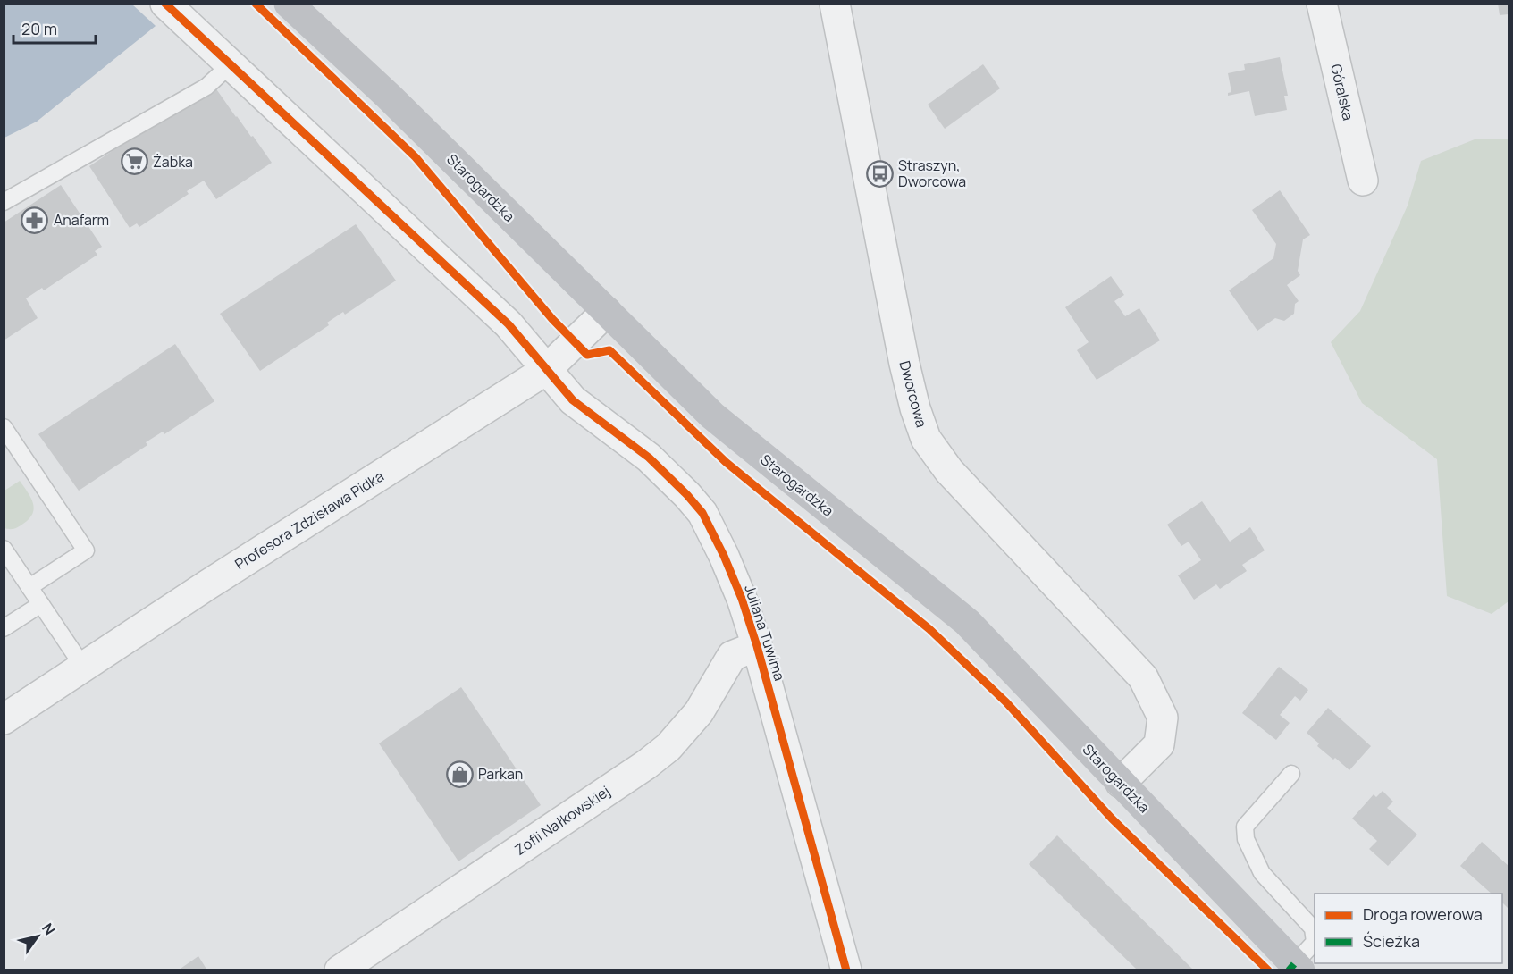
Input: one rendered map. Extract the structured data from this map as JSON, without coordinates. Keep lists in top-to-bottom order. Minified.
{"streets":{"main road":["Starogardzka"],"street":["Góralska","Dworcowa","Profesora Zdzisława Pidka","Juliana Tuwima","Zofii Nałkowskiej"]},"crossings":[["Starogardzka","Dworcowa"],["Starogardzka","Profesora Zdzisława Pidka"],["Profesora Zdzisława Pidka","Juliana Tuwima"],["Juliana Tuwima","Zofii Nałkowskiej"]],"places":{"supermarket":["Żabka"],"bus stop":["Straszyn, Dworcowa"],"pharmacy":["Anafarm"],"shop":["Parkan"]},"legend":["Droga rowerowa","Ścieżka"],"scale_bar":"20 m","north":"top right"}
